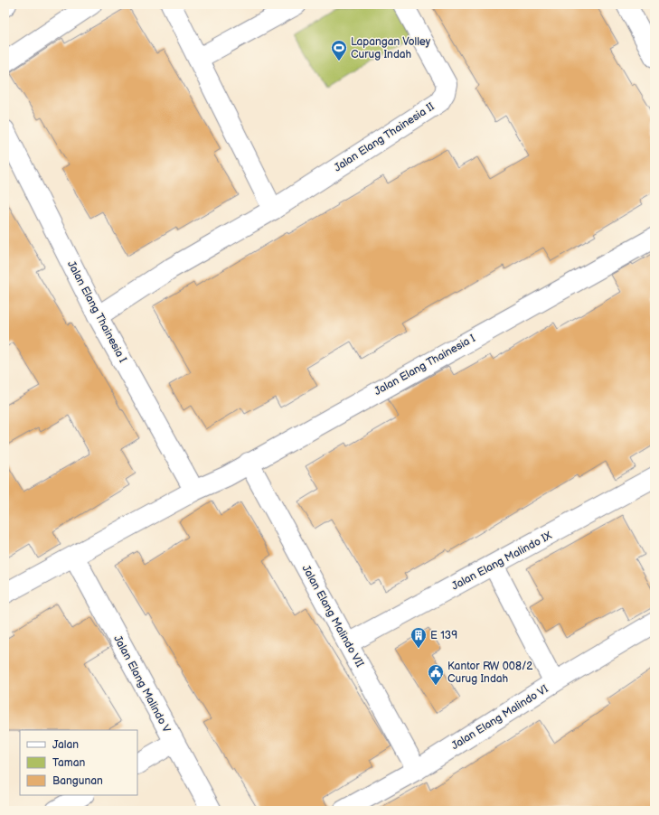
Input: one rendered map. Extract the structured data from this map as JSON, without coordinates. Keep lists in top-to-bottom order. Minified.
{"streets":{"street":["Jalan Elang Thainesia II","Jalan Elang Thainesia I","Jalan Elang Malindo IX","Jalan Elang Malindo VII","Jalan Elang Malindo V","Jalan Elang Malindo VI"]},"crossings":[["Jalan Elang Thainesia II","Jalan Elang Thainesia I"],["Jalan Elang Thainesia I","Jalan Elang Malindo VII"],["Jalan Elang Thainesia I","Jalan Elang Malindo V"],["Jalan Elang Malindo IX","Jalan Elang Malindo VII"],["Jalan Elang Malindo VII","Jalan Elang Malindo VI"]],"places":{"sports":["Lapangan Volley Curug Indah"],"building":["E 139"],"public building":["Kantor RW 008/2 Curug Indah"]},"legend":["Jalan","Taman","Bangunan"]}
